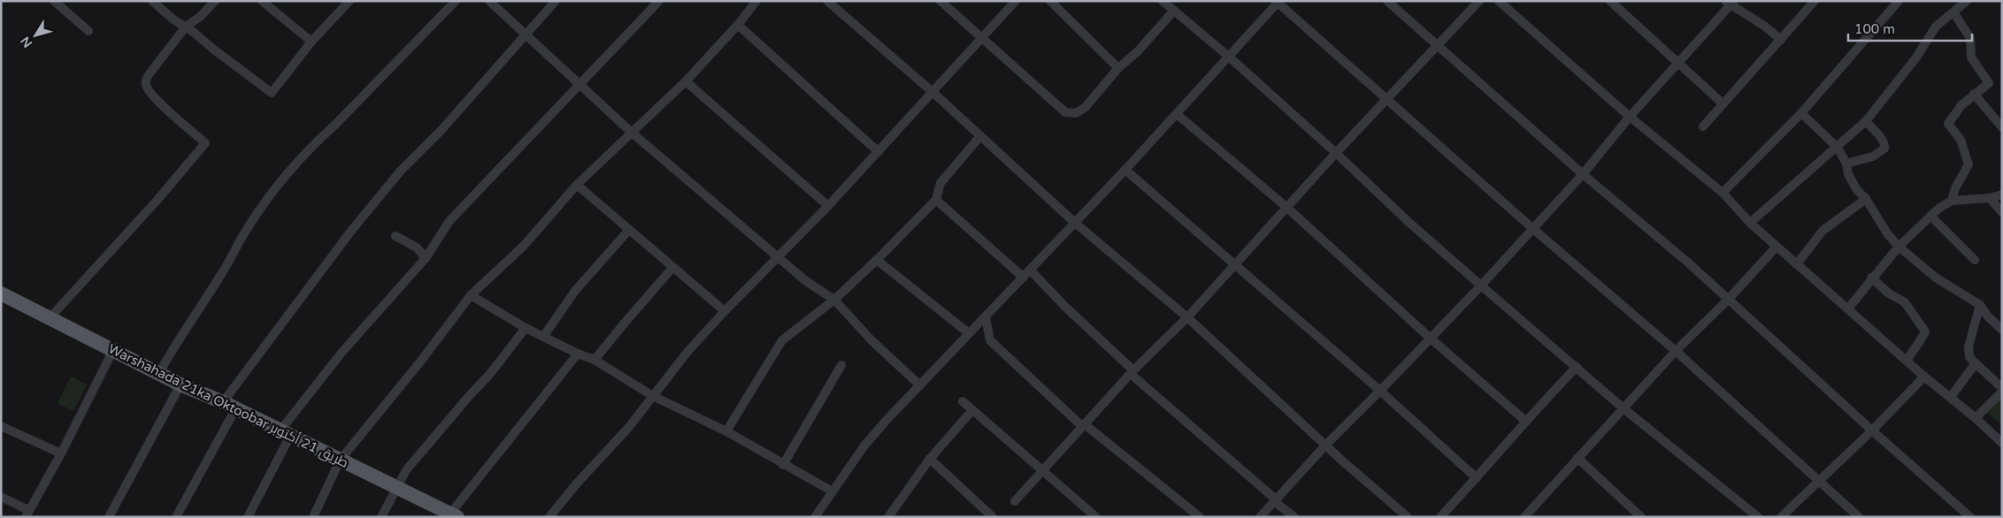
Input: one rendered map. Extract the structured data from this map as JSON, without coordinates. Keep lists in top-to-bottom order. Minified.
{"streets":{"main road":["Warshahada 21ka Oktoobar طريق 21 أكتوبر"]},"scale_bar":"100 m","north":"bottom left"}
